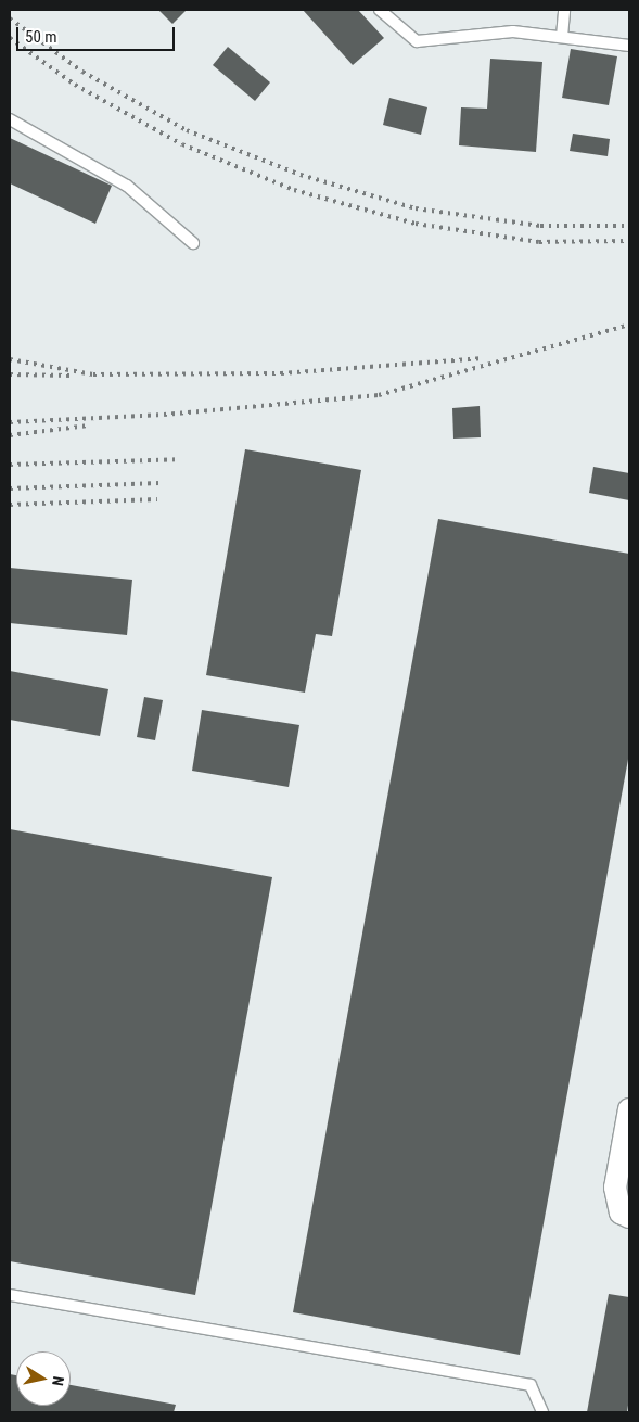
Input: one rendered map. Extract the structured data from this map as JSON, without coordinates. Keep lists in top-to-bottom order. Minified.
{"scale_bar":"50 m","north":"right"}
